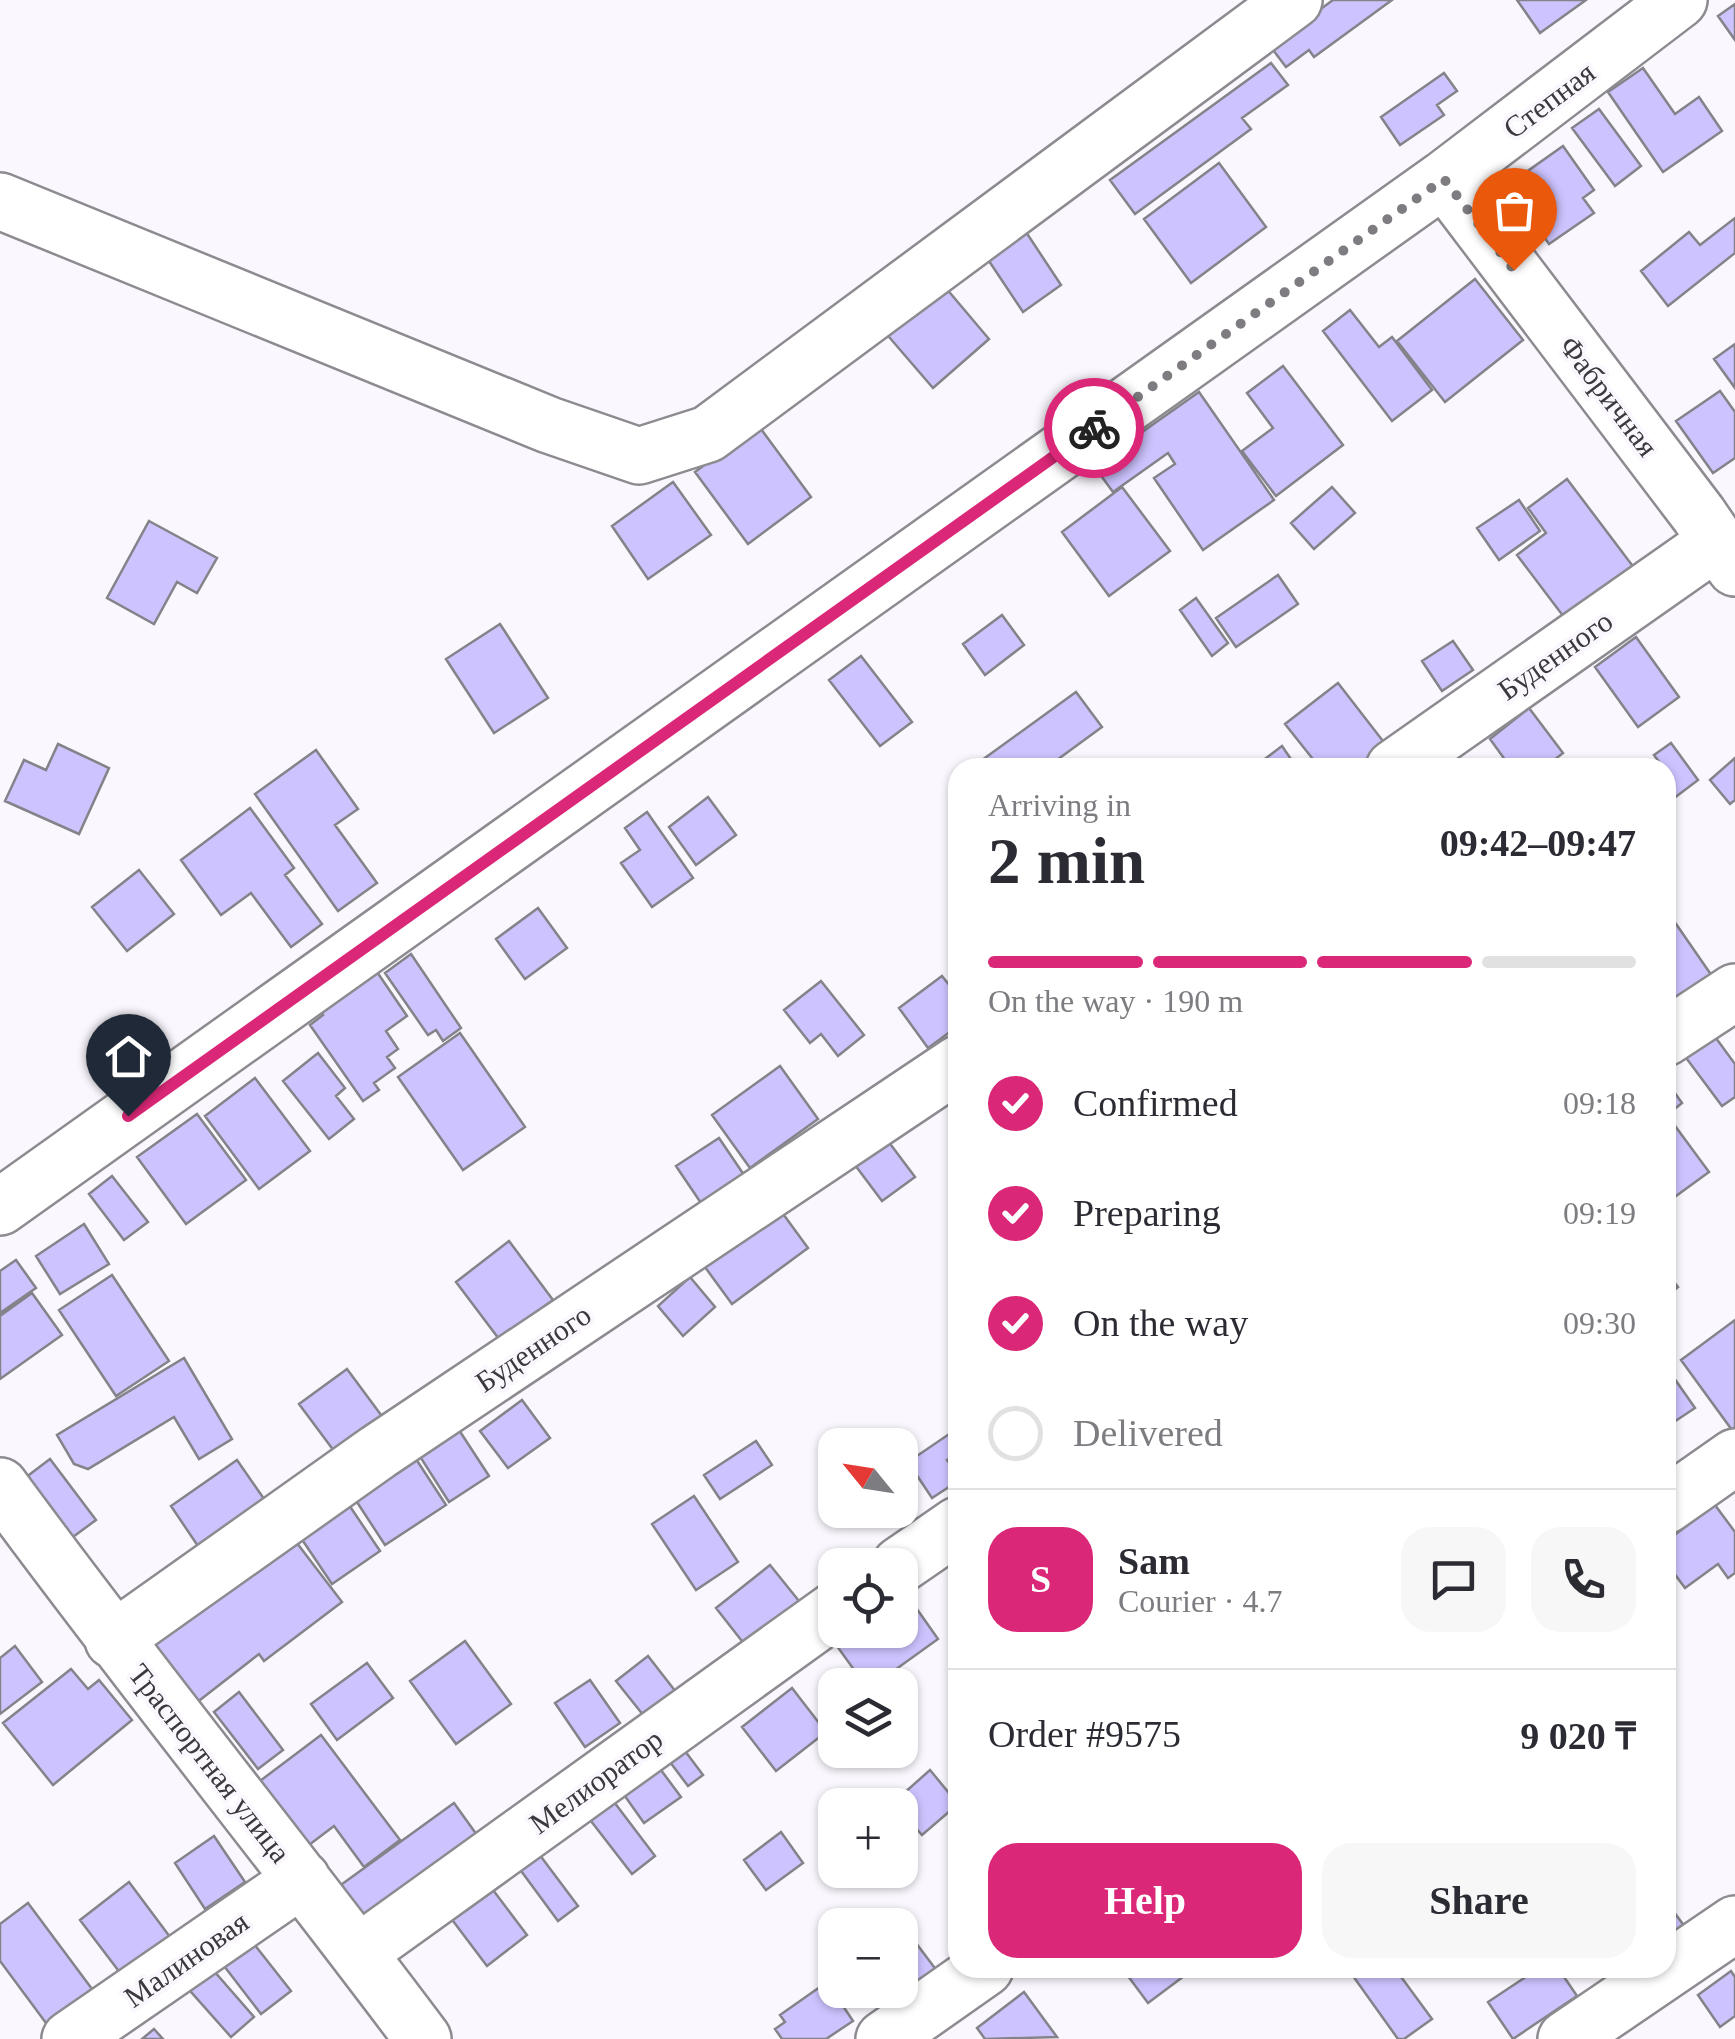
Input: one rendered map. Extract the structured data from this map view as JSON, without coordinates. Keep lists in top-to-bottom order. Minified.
{"streets":{"street":["Степная","Фабричная","Буденного","Траспортная улица","Мелиоратор","Малиновая"]},"crossings":[["Степная","Фабричная"],["Фабричная","Буденного"],["Буденного","Траспортная улица"],["Траспортная улица","Мелиоратор"],["Траспортная улица","Малиновая"]],"north":"top left","page":{"heading":["2 min","Arriving in","09:42–09:47"],"panel":["Sam","Courier · 4.7","Order #9575","9 020 ₸"],"bar":"On the way · 190 m","list":[["Confirmed","09:18"],["Preparing","09:19"],["On the way","09:30"],"Delivered"],"map_buttons":["+","−"],"round":"S","buttons":["Help","Share"]}}
